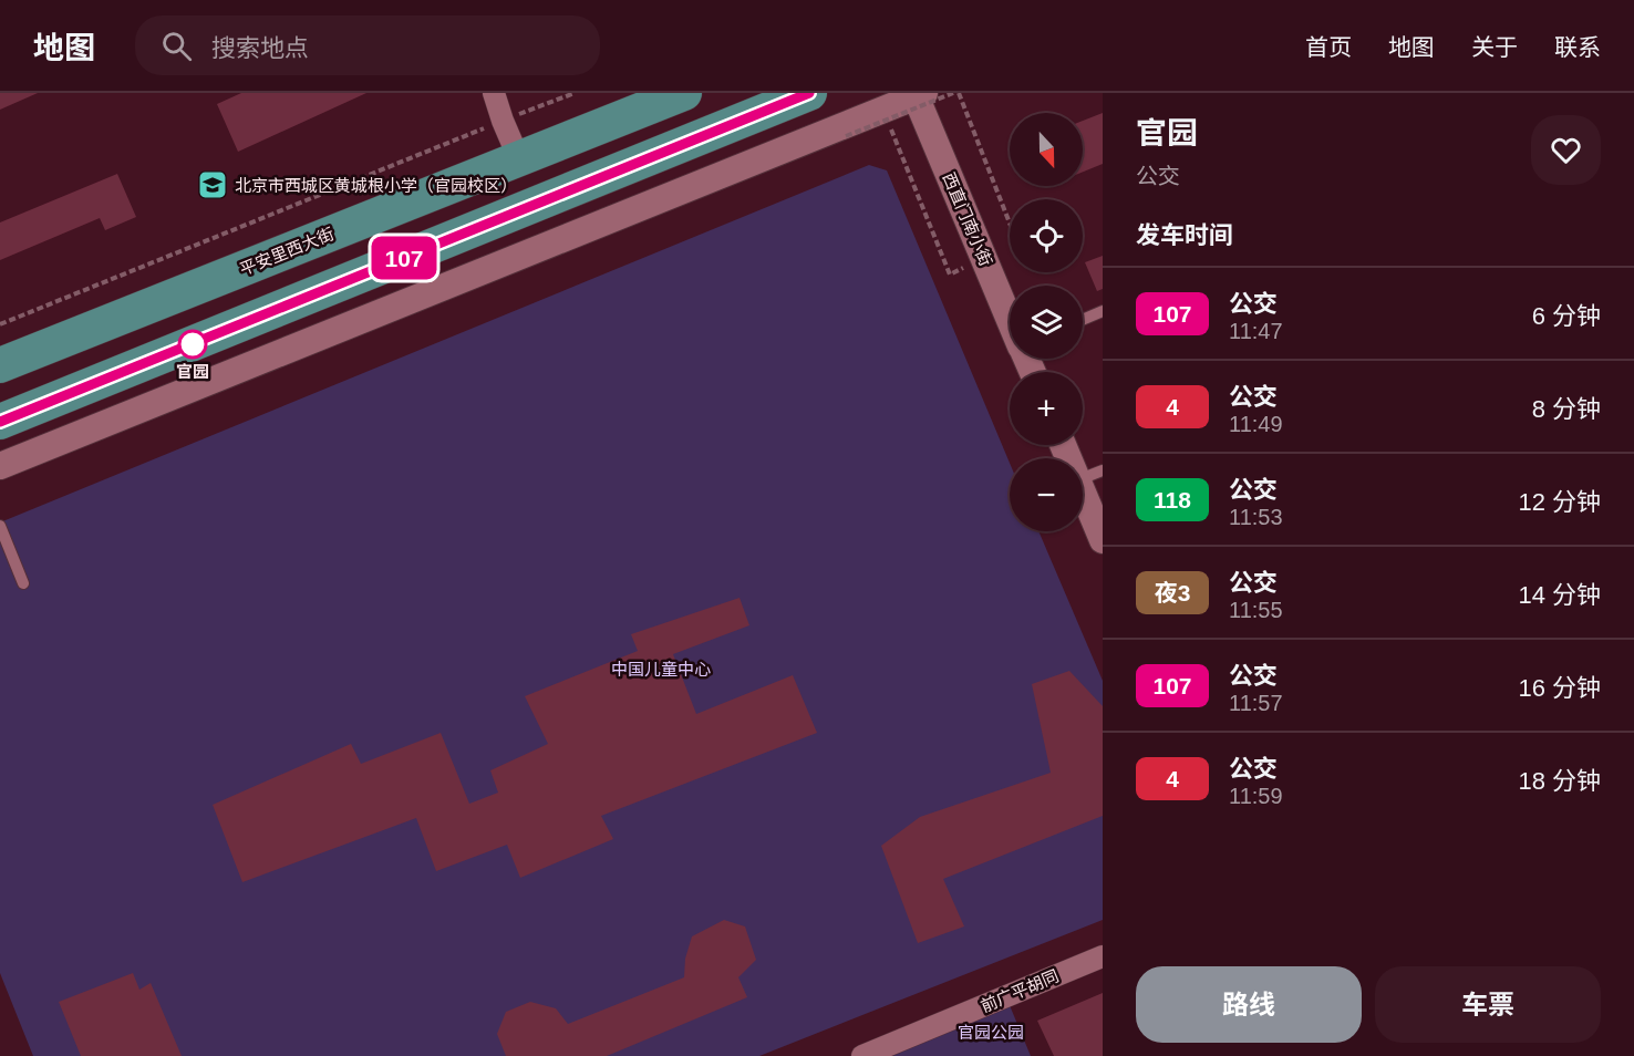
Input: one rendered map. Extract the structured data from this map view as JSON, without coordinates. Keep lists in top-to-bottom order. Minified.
{"streets":{"main road":["平安里西大街"],"street":["西直门南小街","前广平胡同"]},"parks":["中国儿童中心","官园公园"],"places":{"school or university":["北京市西城区黄城根小学（官园校区）"],"other":["官园"]},"lines":["bus line 107"],"north":"bottom","page":{"header":"地图","search":"搜索地点","nav":["首页","地图","关于","联系"],"on_map":"107","heading":[["官园","公交"],"发车时间"],"map_buttons":["+","−"],"list":[{"mark":"107","name":"公交","note":"11:47","value":"6 分钟"},{"mark":"4","name":"公交","note":"11:49","value":"8 分钟"},{"mark":"118","name":"公交","note":"11:53","value":"12 分钟"},{"mark":"夜3","name":"公交","note":"11:55","value":"14 分钟"},{"mark":"107","name":"公交","note":"11:57","value":"16 分钟"},{"mark":"4","name":"公交","note":"11:59","value":"18 分钟"}],"buttons":["路线","车票"]}}
